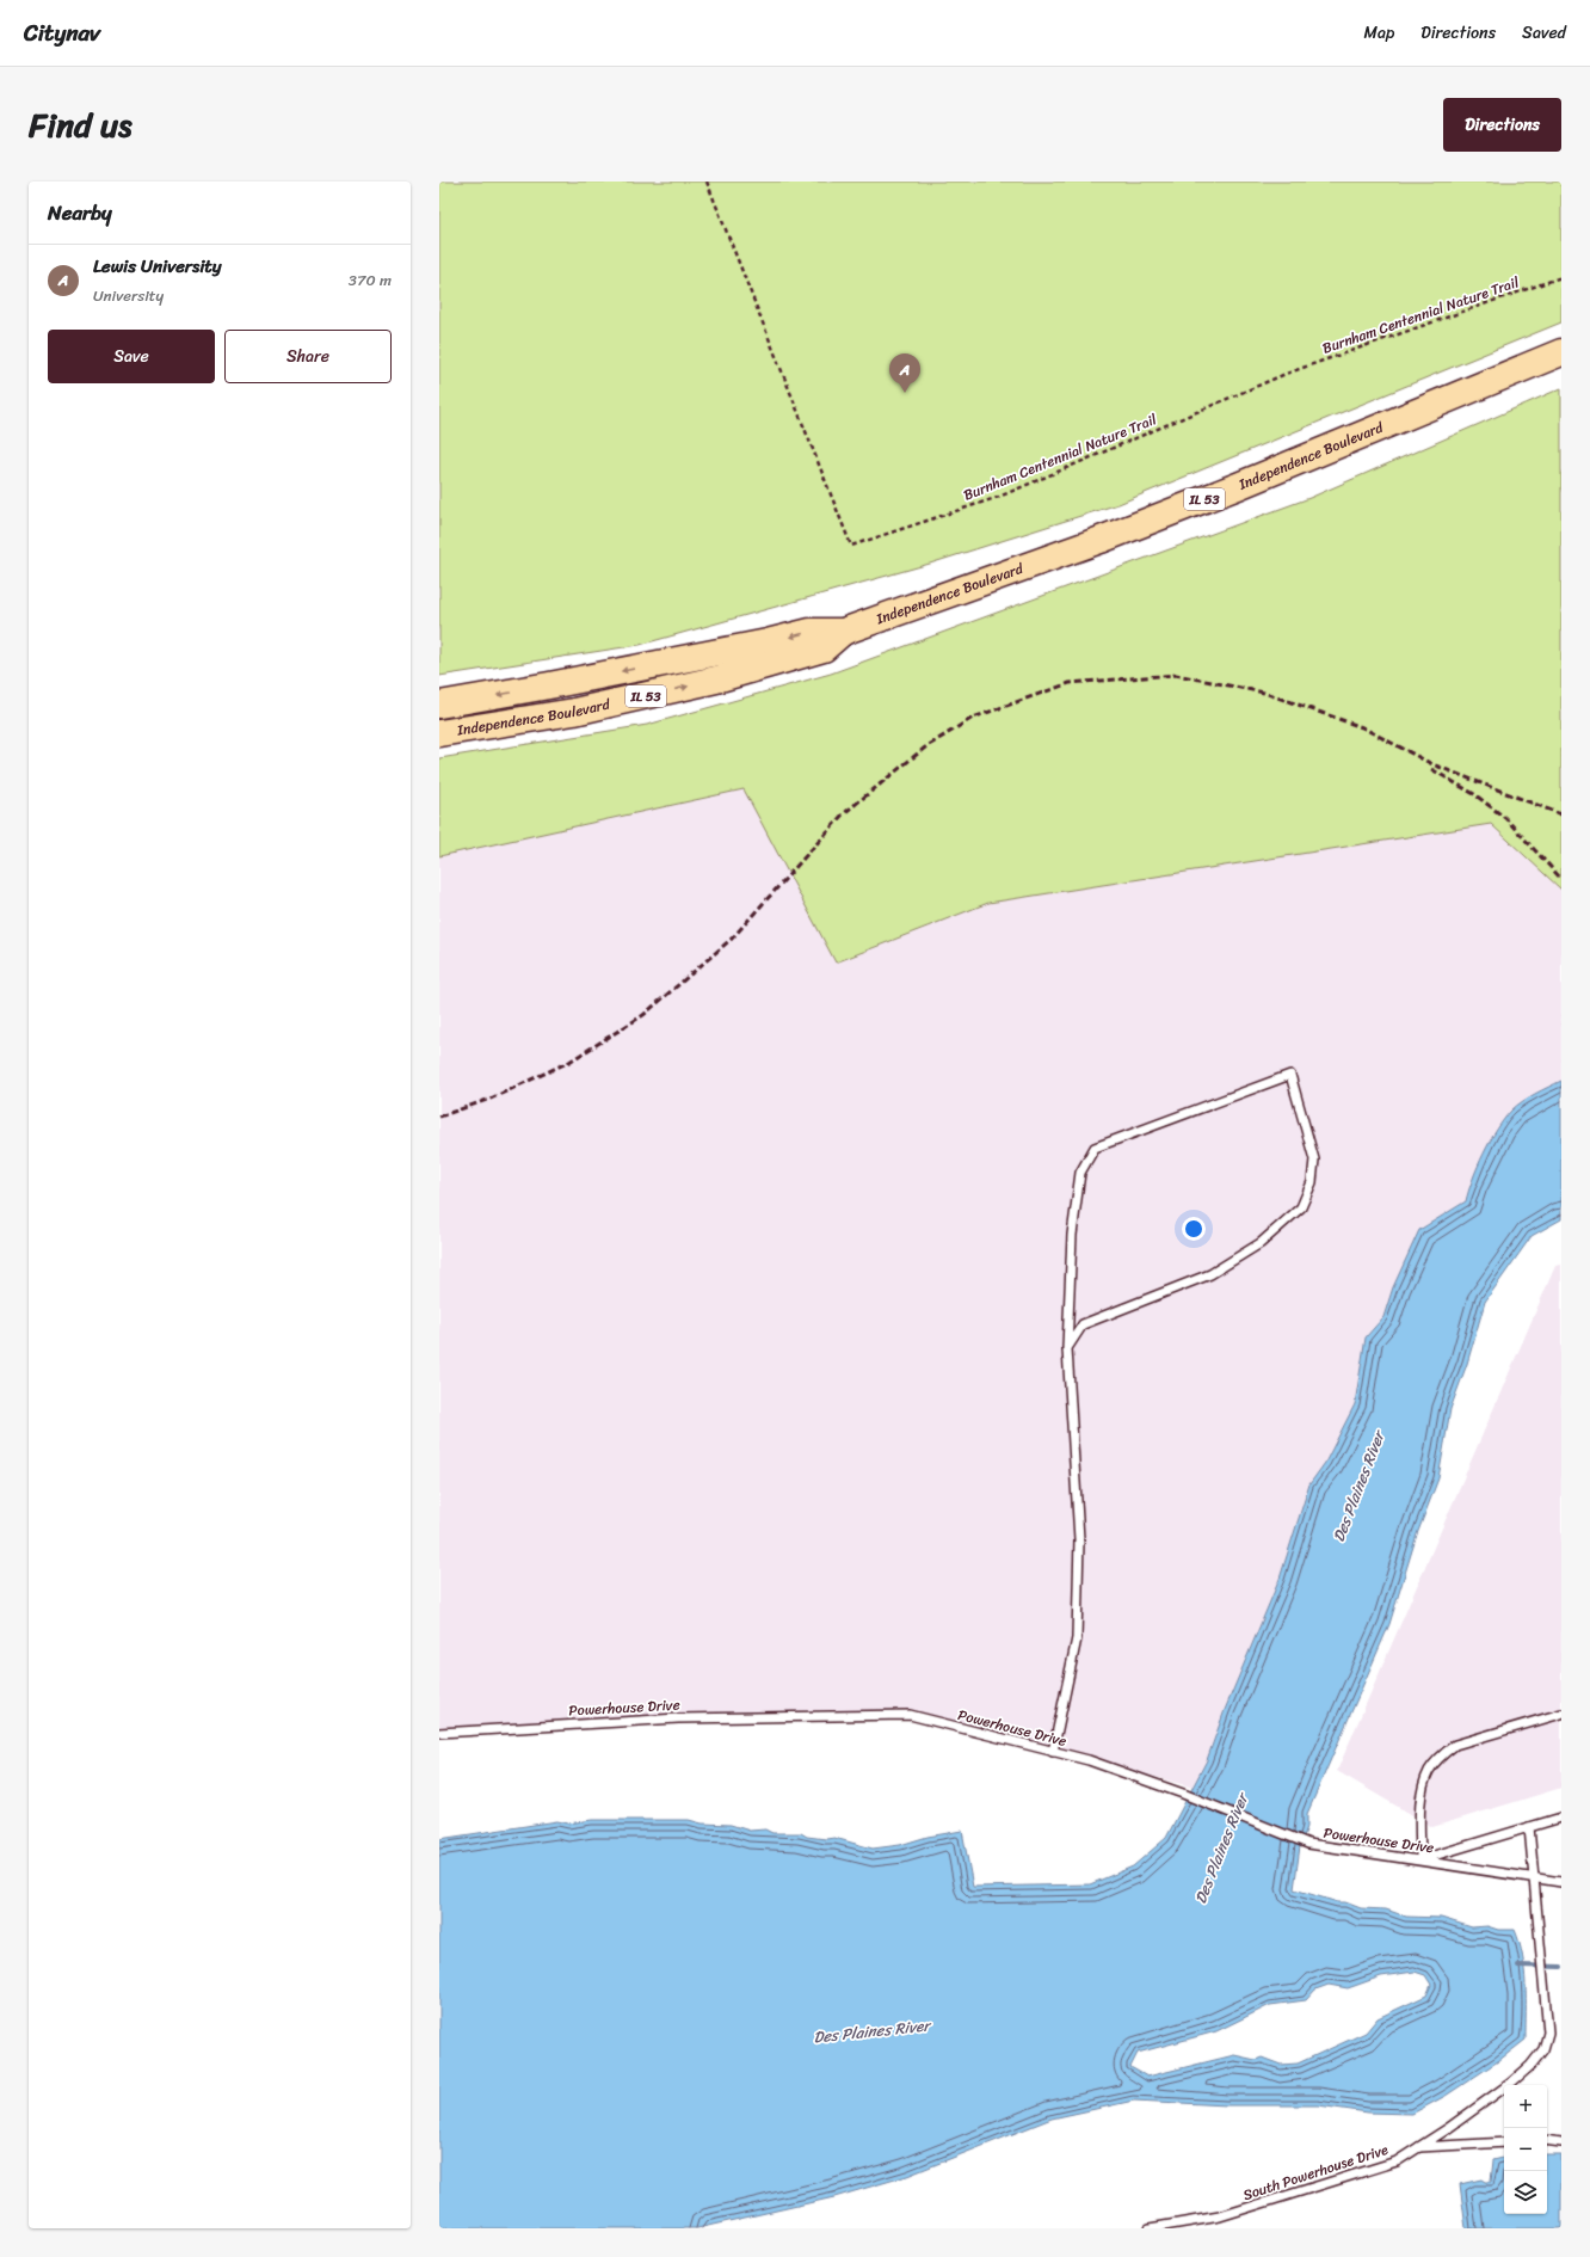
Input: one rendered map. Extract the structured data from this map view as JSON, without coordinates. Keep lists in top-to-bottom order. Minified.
{"streets":{"main road":["Independence Boulevard","IL 53"],"lane":["Powerhouse Drive","South Powerhouse Drive"],"path":["Burnham Centennial Nature Trail"]},"crossings":[["Powerhouse Drive","South Powerhouse Drive"]],"water":["Des Plaines River"],"page":{"header":"Citynav","nav":["Map","Directions","Saved"],"title":"Find us","buttons":["Directions",["Save","Share"]],"heading":"Nearby","list":[{"mark":"A","name":"Lewis University","note":"University","value":"370 m"}],"pins":"A","map_buttons":["+","−"]}}
